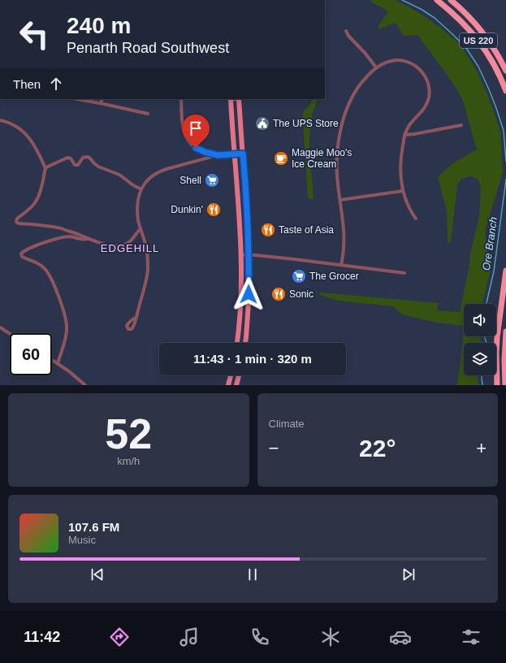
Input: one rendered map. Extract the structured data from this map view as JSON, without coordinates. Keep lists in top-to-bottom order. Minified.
{"streets":{"highway":["US 220"]},"districts":["EDGEHILL"],"water":["Ore Branch"],"places":{"public building":["The UPS Store"],"cafe":["Maggie Moo's Ice Cream"],"supermarket":["Shell","The Grocer"],"restaurant":["Dunkin'","Taste of Asia","Sonic"]},"page":{"turn":["240 m","Penarth Road Southwest"],"then":"Then","limit":"60","trip":"11:43 · 1 min · 320 m","tile":[["52","km/h"],"Climate"],"heat":["−","22°","+"],"song":["107.6 FM","Music"],"tabs":"11:42"}}
